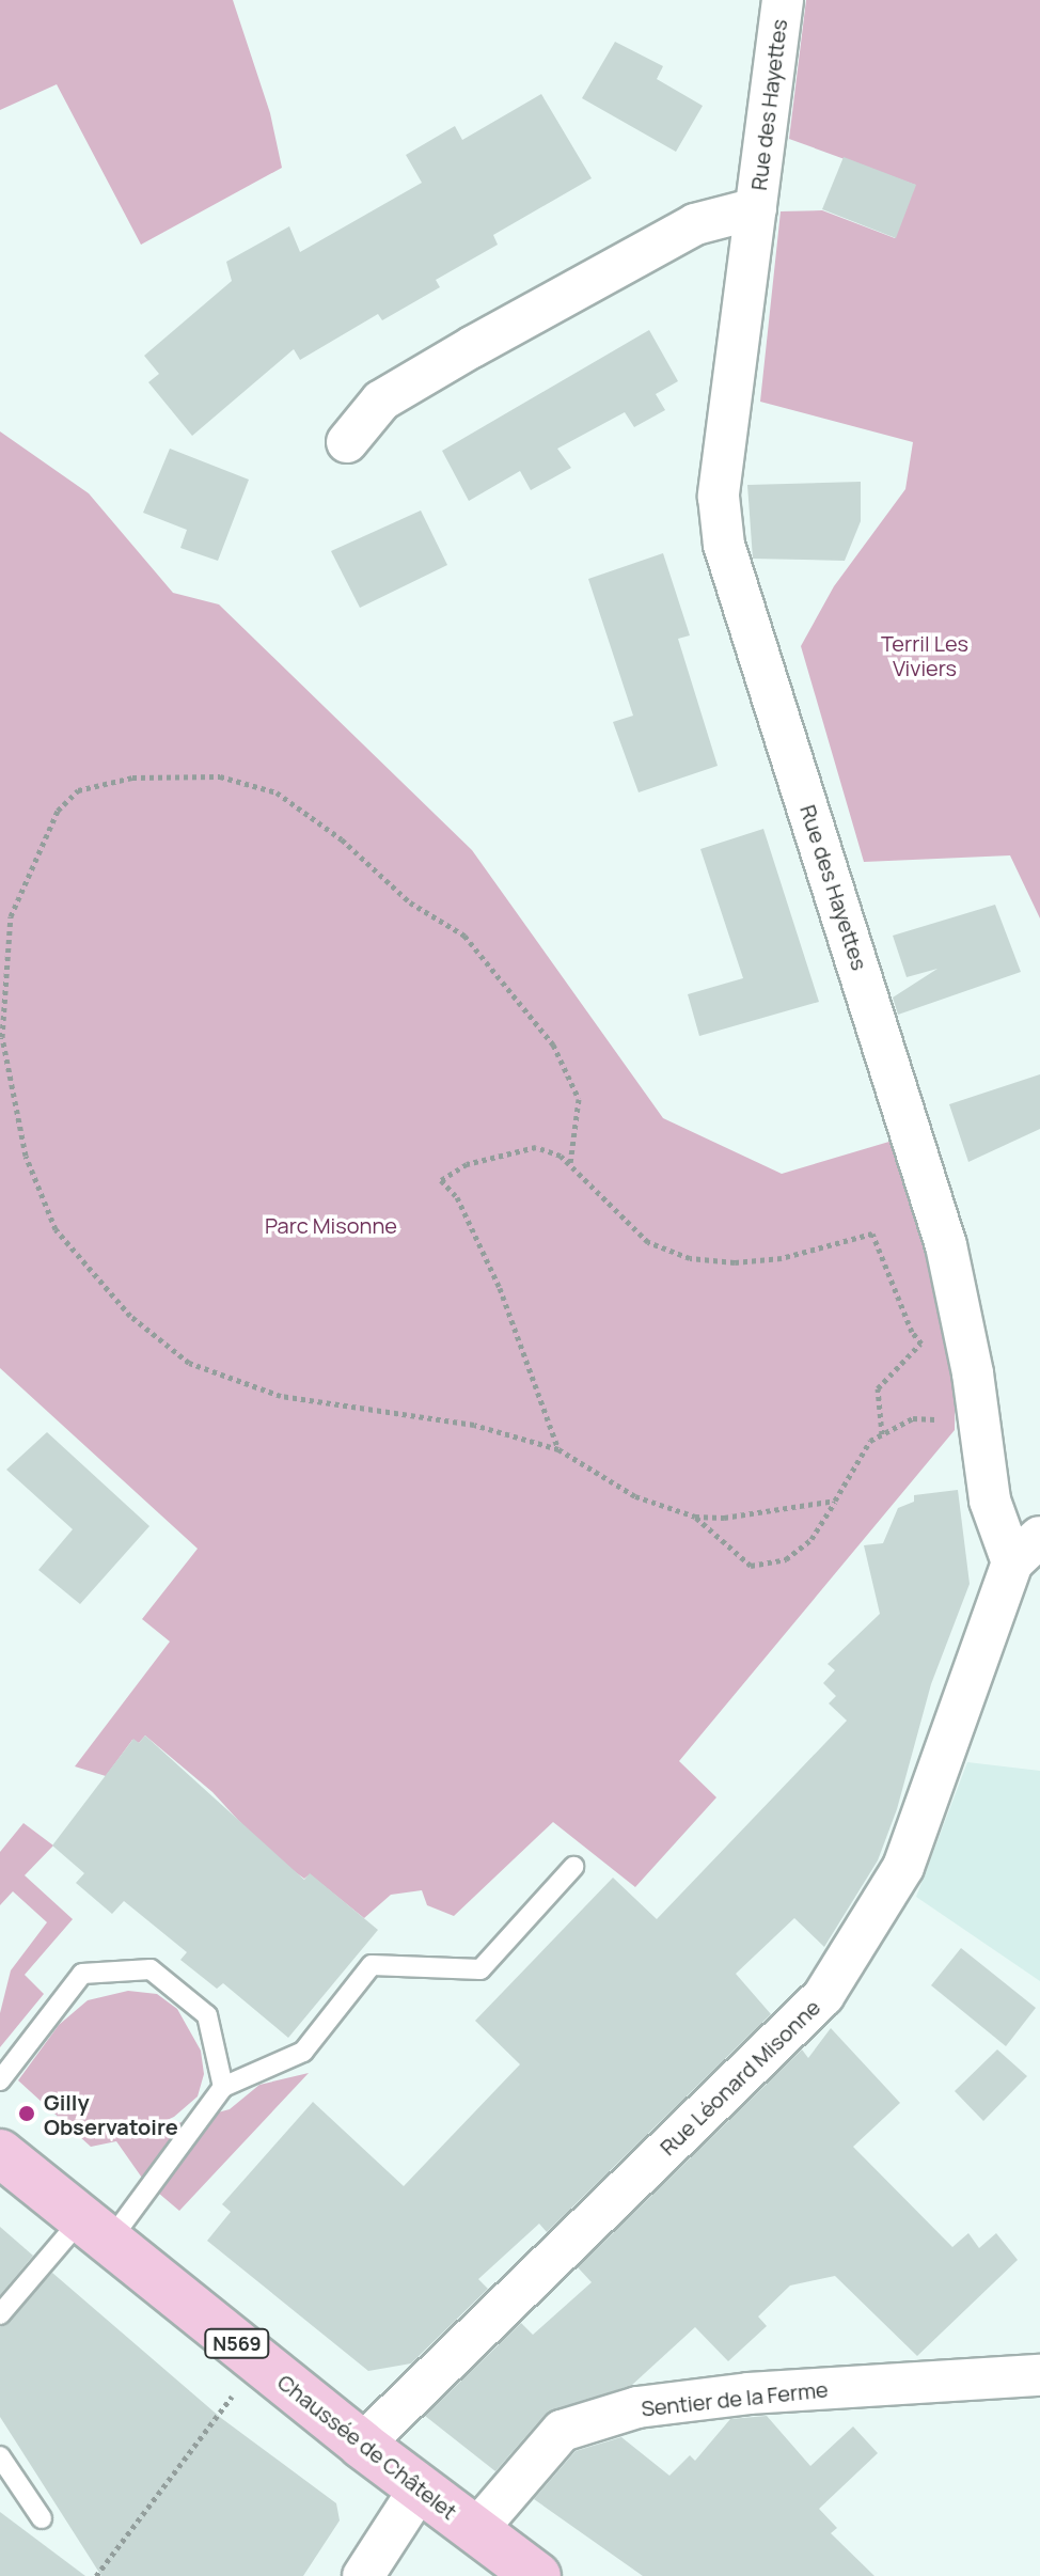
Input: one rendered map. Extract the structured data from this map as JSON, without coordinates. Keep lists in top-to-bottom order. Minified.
{"streets":{"main road":["N569","Chaussée de Châtelet"],"street":["Rue des Hayettes","Rue Léonard Misonne","Sentier de la Ferme"]},"crossings":[["Rue des Hayettes","Rue Léonard Misonne"],["Rue Léonard Misonne","Chaussée de Châtelet"],["Sentier de la Ferme","Chaussée de Châtelet"]],"parks":["Terril Les Viviers","Parc Misonne"],"places":["Gilly Observatoire"]}
